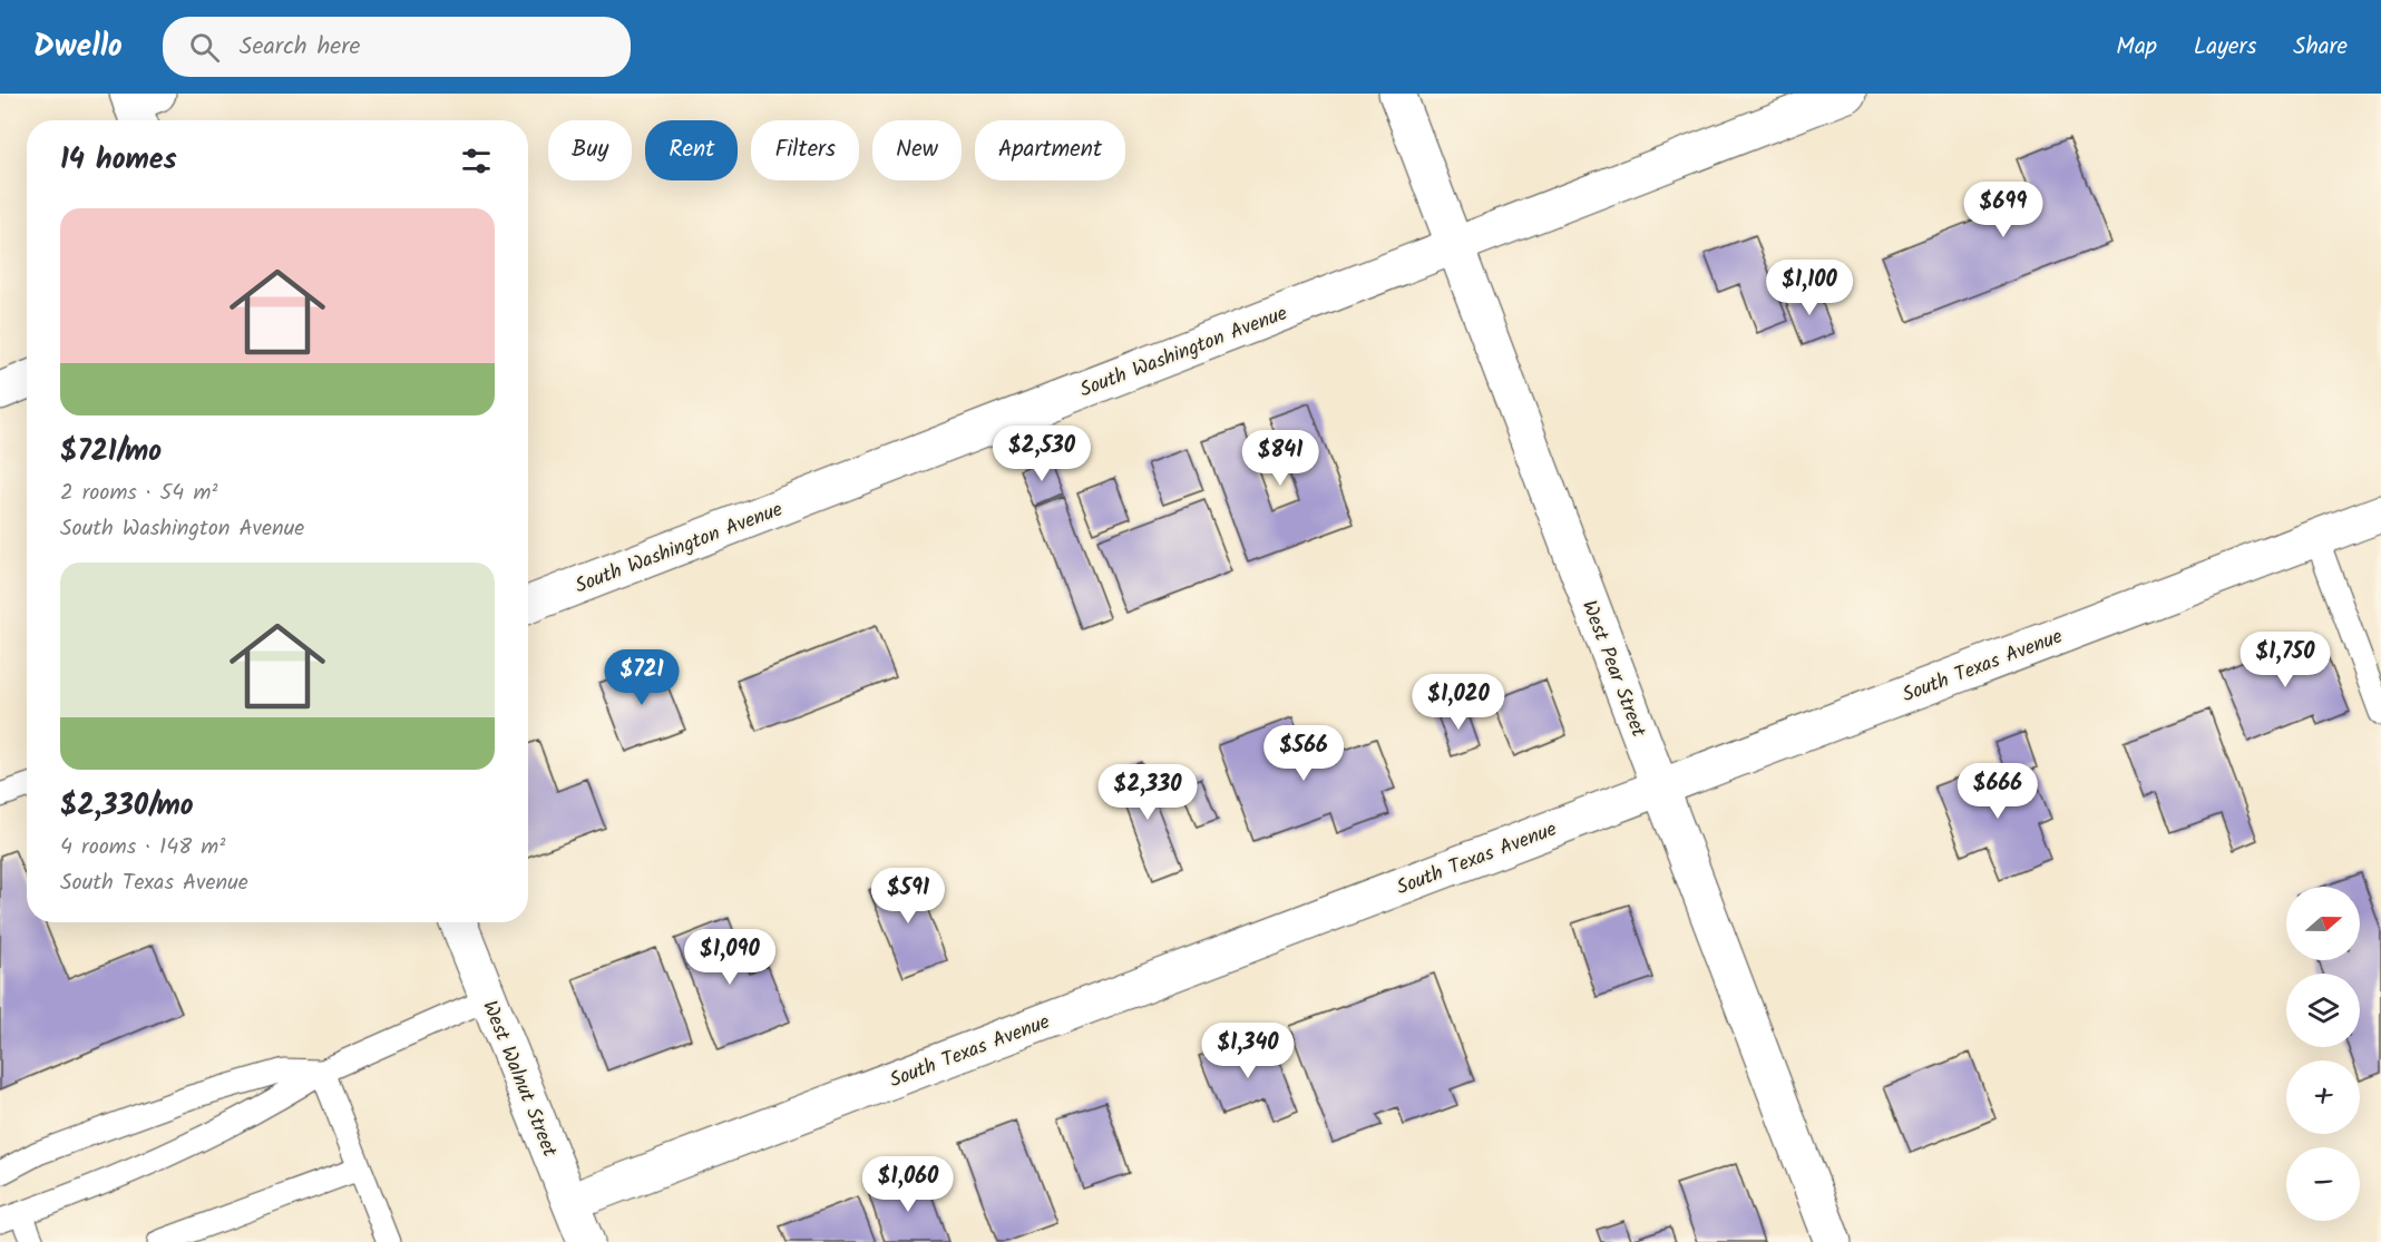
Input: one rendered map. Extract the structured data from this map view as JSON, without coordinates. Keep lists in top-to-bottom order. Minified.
{"streets":{"street":["South Washington Avenue","South Texas Avenue","West Pear Street","West Walnut Street"]},"crossings":[["South Washington Avenue","West Pear Street"],["South Texas Avenue","West Pear Street"],["South Texas Avenue","West Walnut Street"]],"north":"right","page":{"header":"Dwello","search":"Search here","nav":["Map","Layers","Share"],"chip":["Buy","Rent","Filters","New","Apartment"],"heading":"14 homes","price":["$699","$1,100","$2,530","$841","$1,750","$721","$1,020","$566","$666","$2,330","$591","$1,090","$1,340","$1,060"],"list":[{"name":"$721/mo","note":"2 rooms · 54 m² · South Washington Avenue"},{"name":"$2,330/mo","note":"4 rooms · 148 m² · South Texas Avenue"}],"map_buttons":["+","−"]}}
